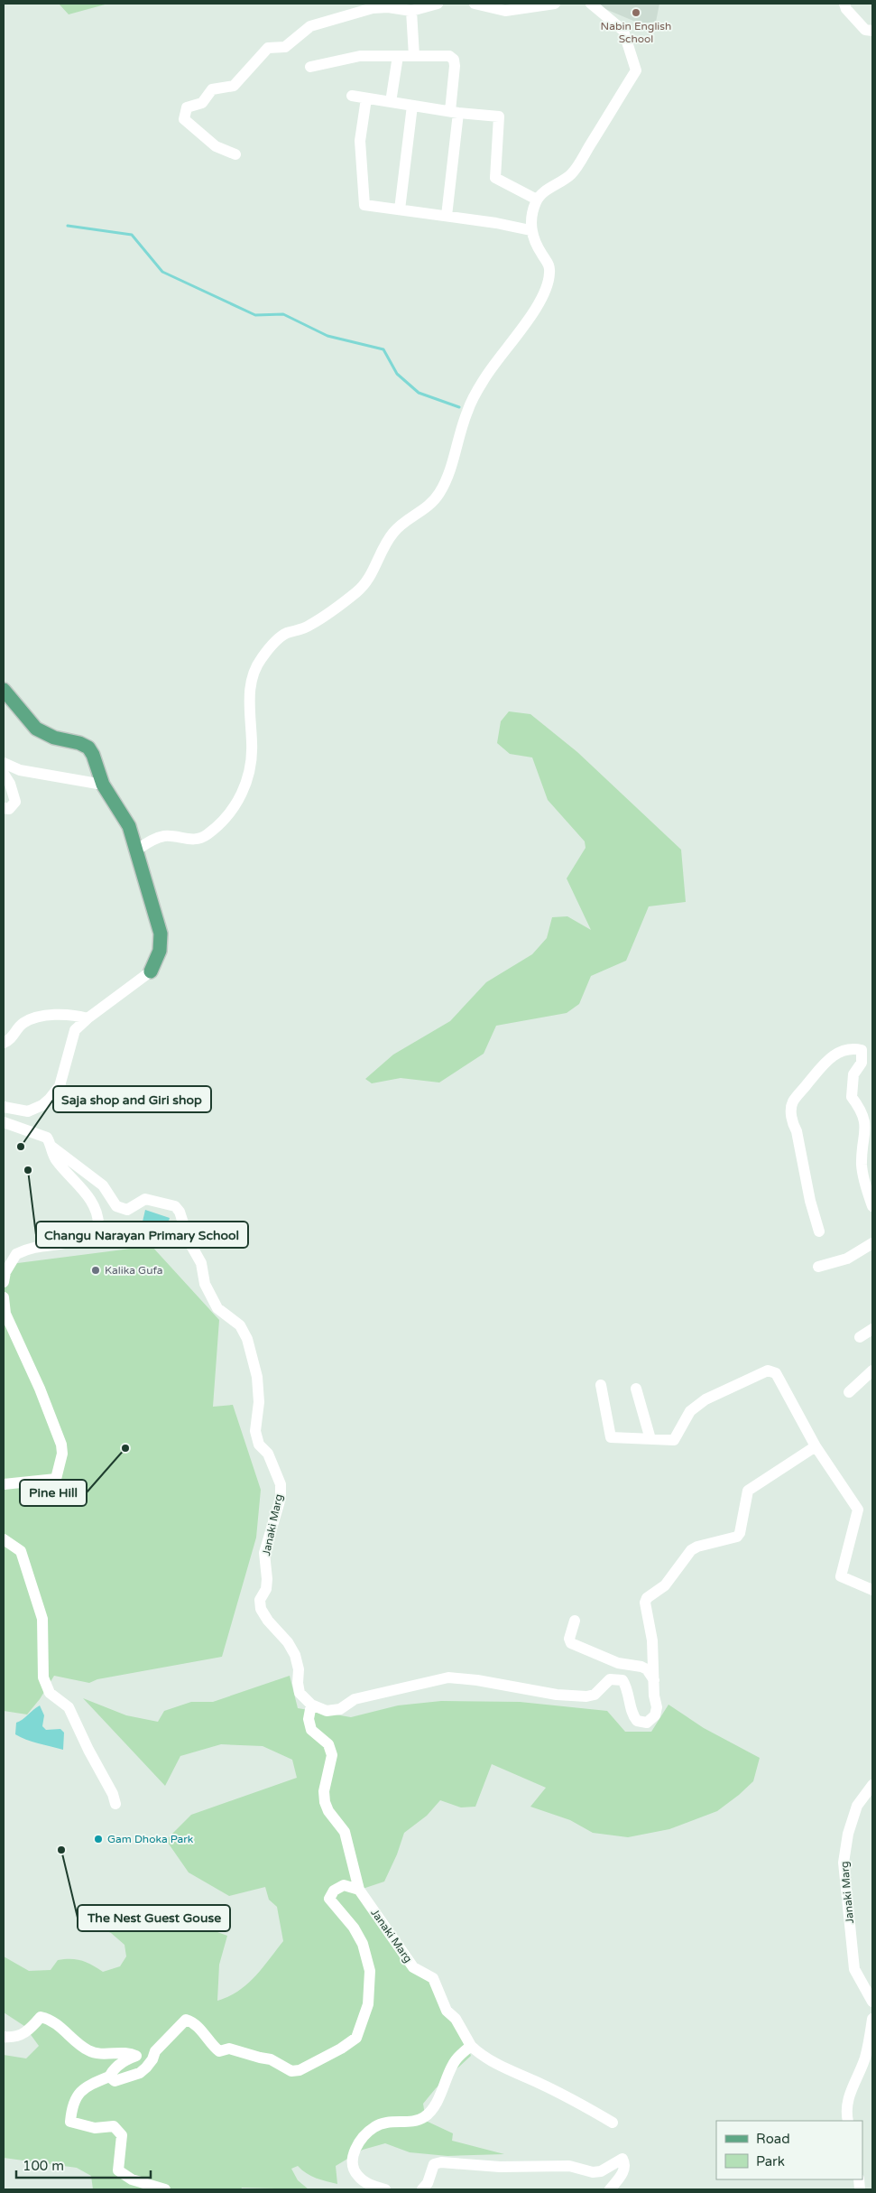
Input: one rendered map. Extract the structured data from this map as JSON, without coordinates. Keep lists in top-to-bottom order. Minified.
{"streets":{"street":["Janaki Marg"]},"places":["Nabin English School","Saja shop and Giri shop","Changu Narayan Primary School","Kalika Gufa","Pine Hill","Gam Dhoka Park","The Nest Guest Gouse"],"legend":["Road","Park"],"scale_bar":"100 m"}
